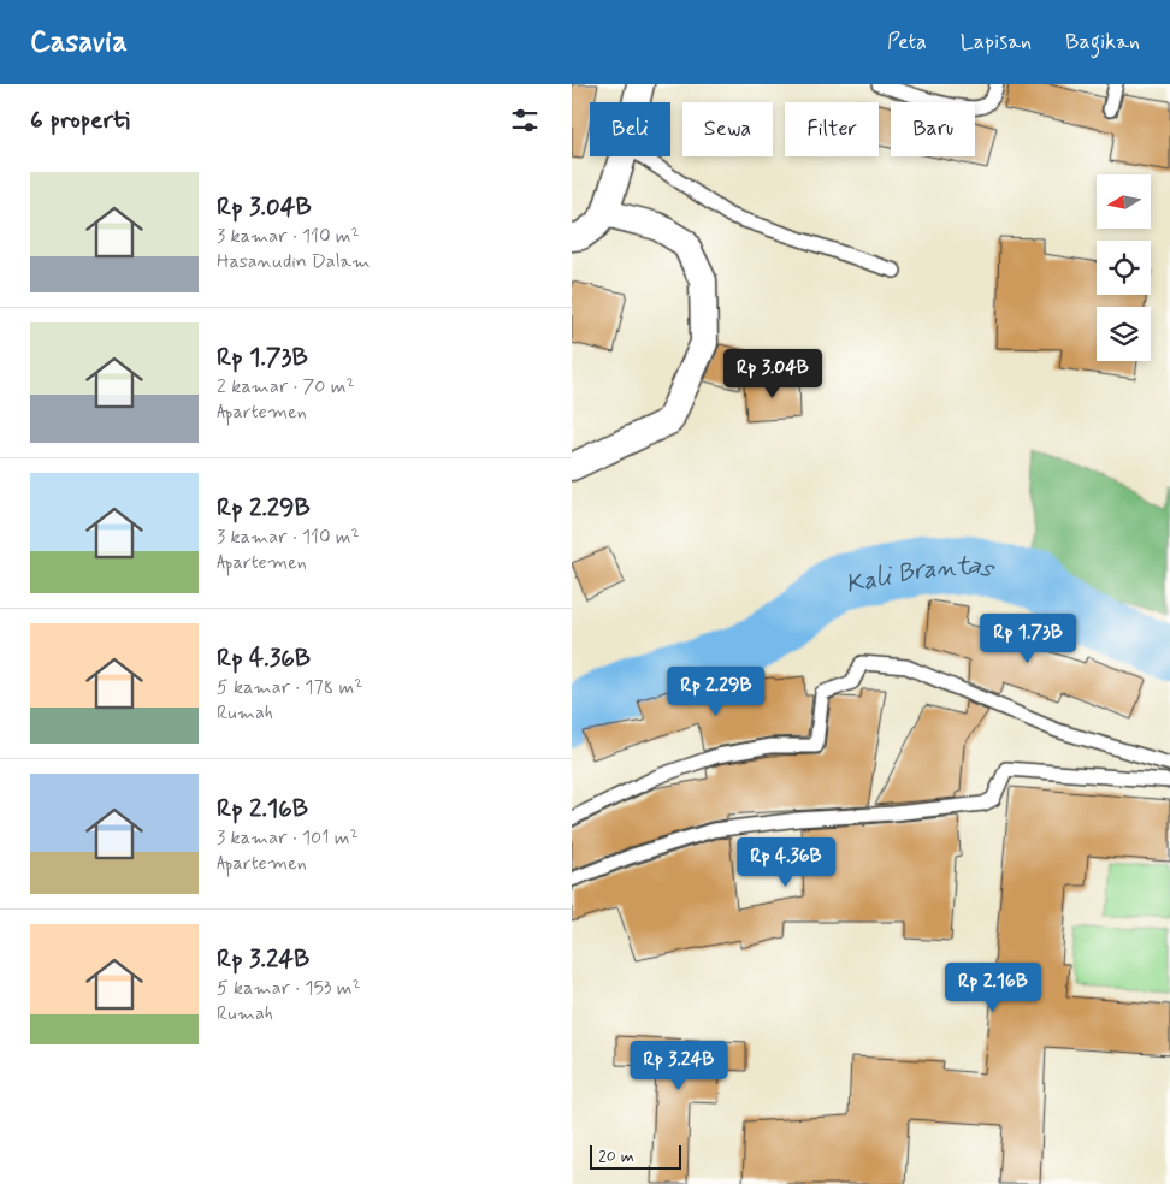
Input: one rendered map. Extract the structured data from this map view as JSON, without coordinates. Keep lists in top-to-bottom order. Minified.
{"water":["Kali Brantas"],"scale_bar":"20 m","north":"left","page":{"header":"Casavia","nav":["Peta","Lapisan","Bagikan"],"heading":"6 properti","chip":["Beli","Sewa","Filter","Baru"],"list":[{"name":"Rp 3.04B","note":"3 kamar · 110 m² · Hasanudin Dalam"},{"name":"Rp 1.73B","note":"2 kamar · 70 m² · Apartemen"},{"name":"Rp 2.29B","note":"3 kamar · 110 m² · Apartemen"},{"name":"Rp 4.36B","note":"5 kamar · 178 m² · Rumah"},{"name":"Rp 2.16B","note":"3 kamar · 101 m² · Apartemen"},{"name":"Rp 3.24B","note":"5 kamar · 153 m² · Rumah"}],"price":["Rp 3.04B","Rp 1.73B","Rp 2.29B","Rp 4.36B","Rp 2.16B","Rp 3.24B"],"scale":"20 m"}}
